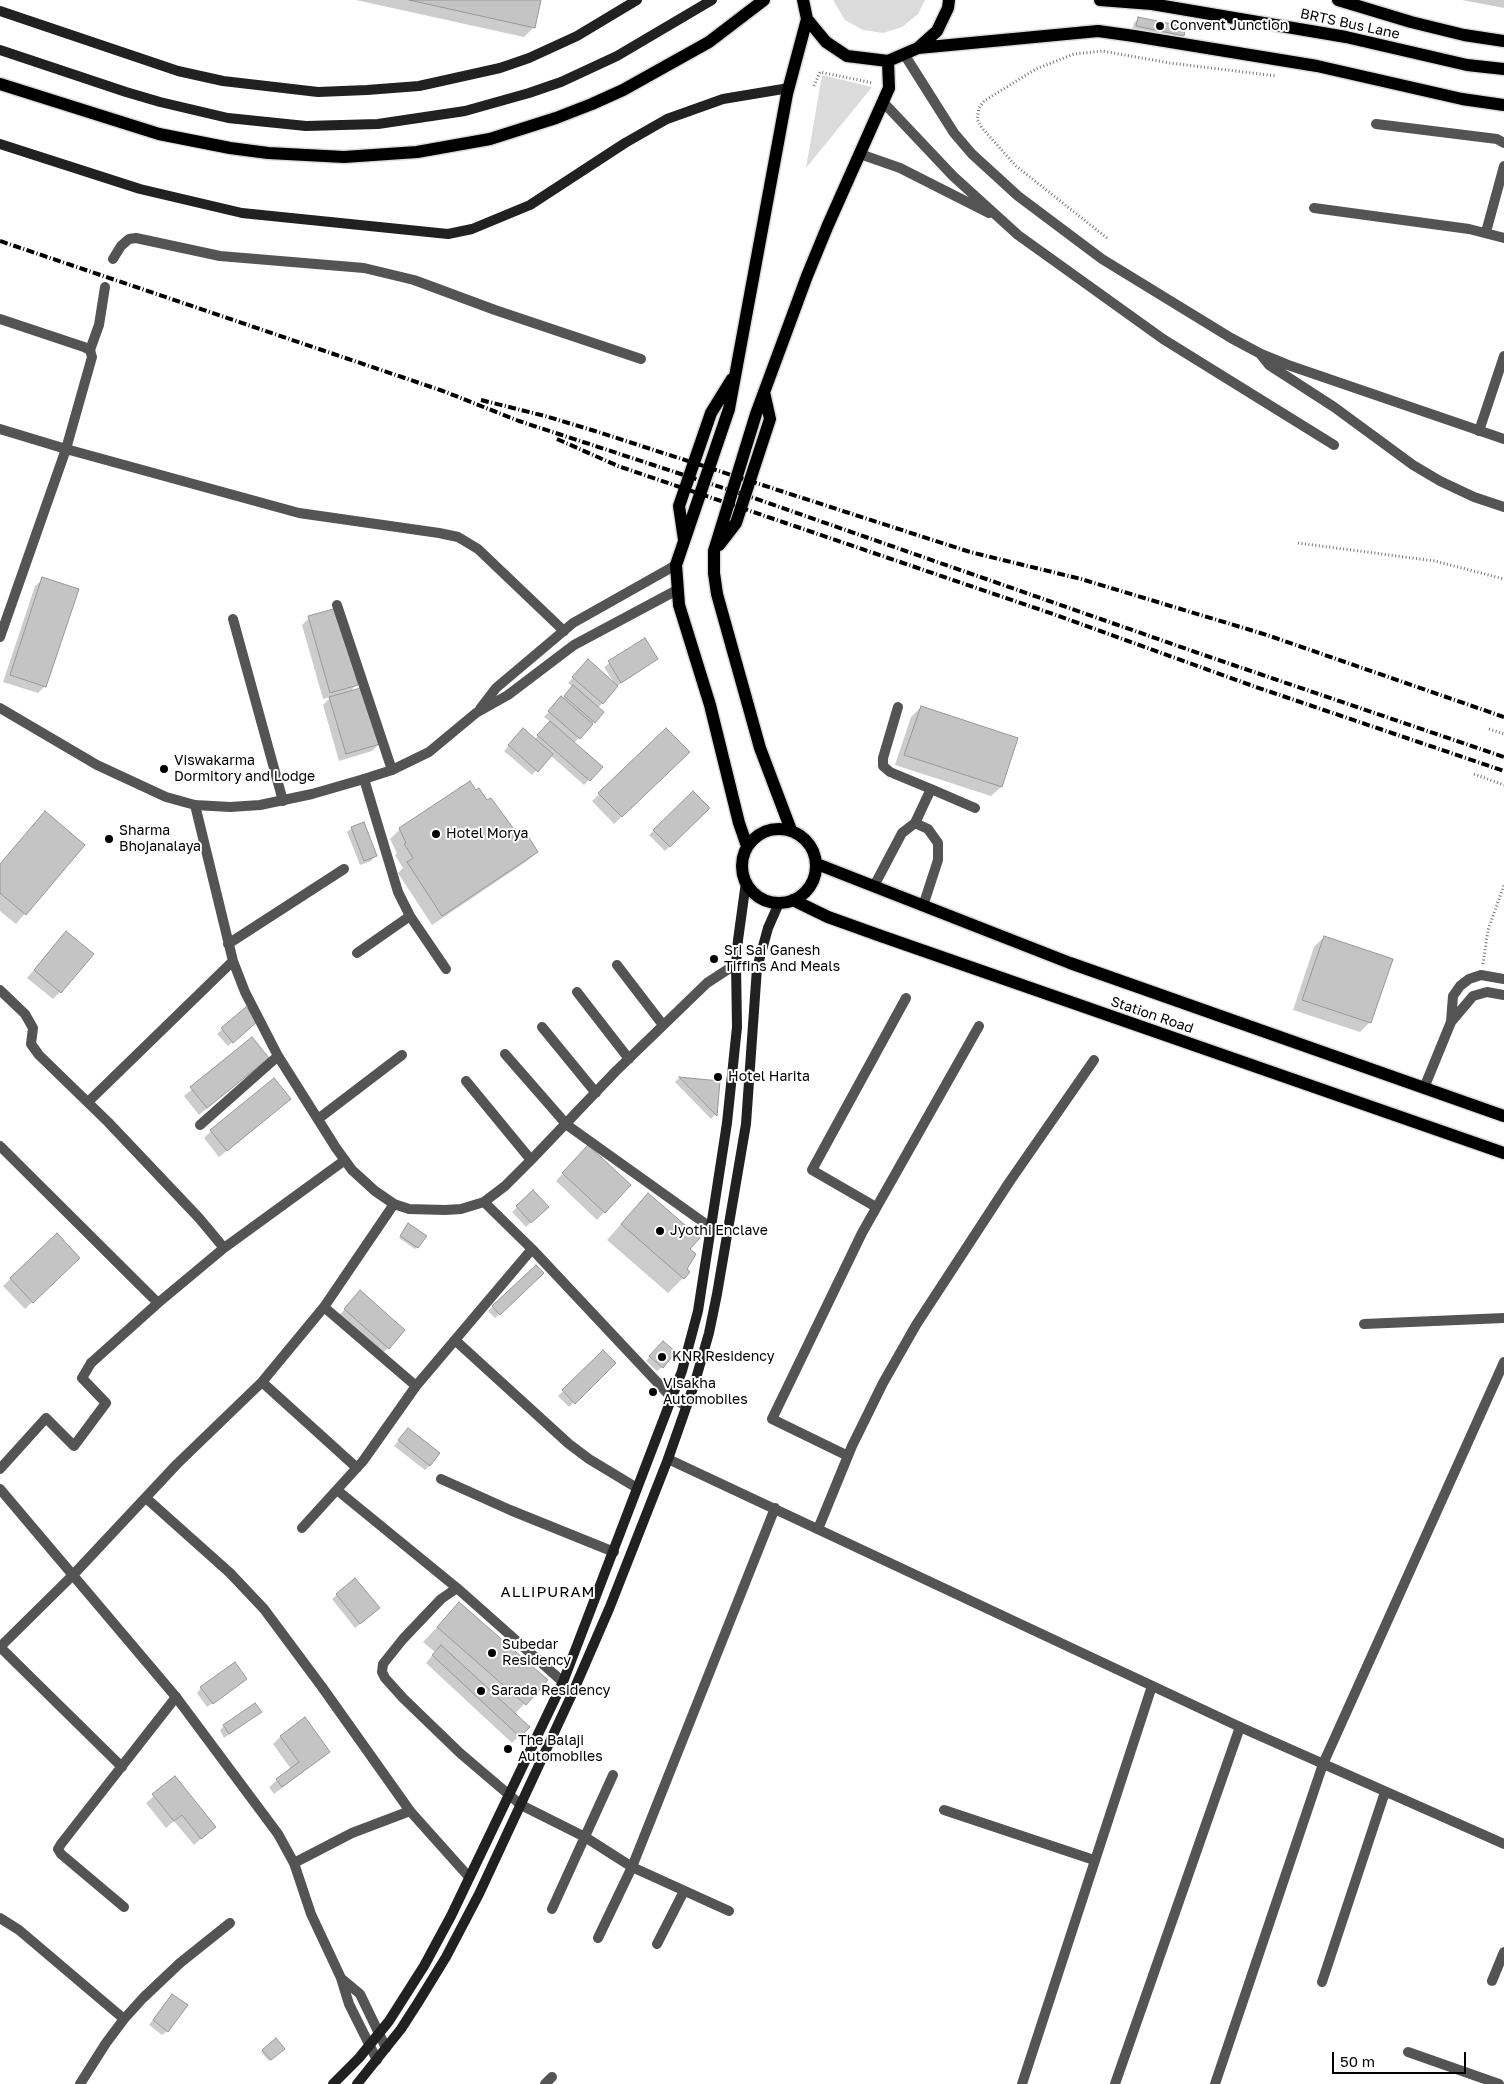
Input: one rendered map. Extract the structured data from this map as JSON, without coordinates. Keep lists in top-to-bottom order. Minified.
{"streets":{"main road":["BRTS Bus Lane","Station Road"]},"districts":["ALLIPURAM"],"places":["Convent Junction","Viswakarma Dormitory and Lodge","Hotel Morya","Sharma Bhojanalaya","Sri Sai Ganesh Tiffins And Meals","Hotel Harita","Jyothi Enclave","KNR Residency","Visakha Automobiles","Subedar Residency","Sarada Residency","The Balaji Automobiles"],"scale_bar":"50 m"}
